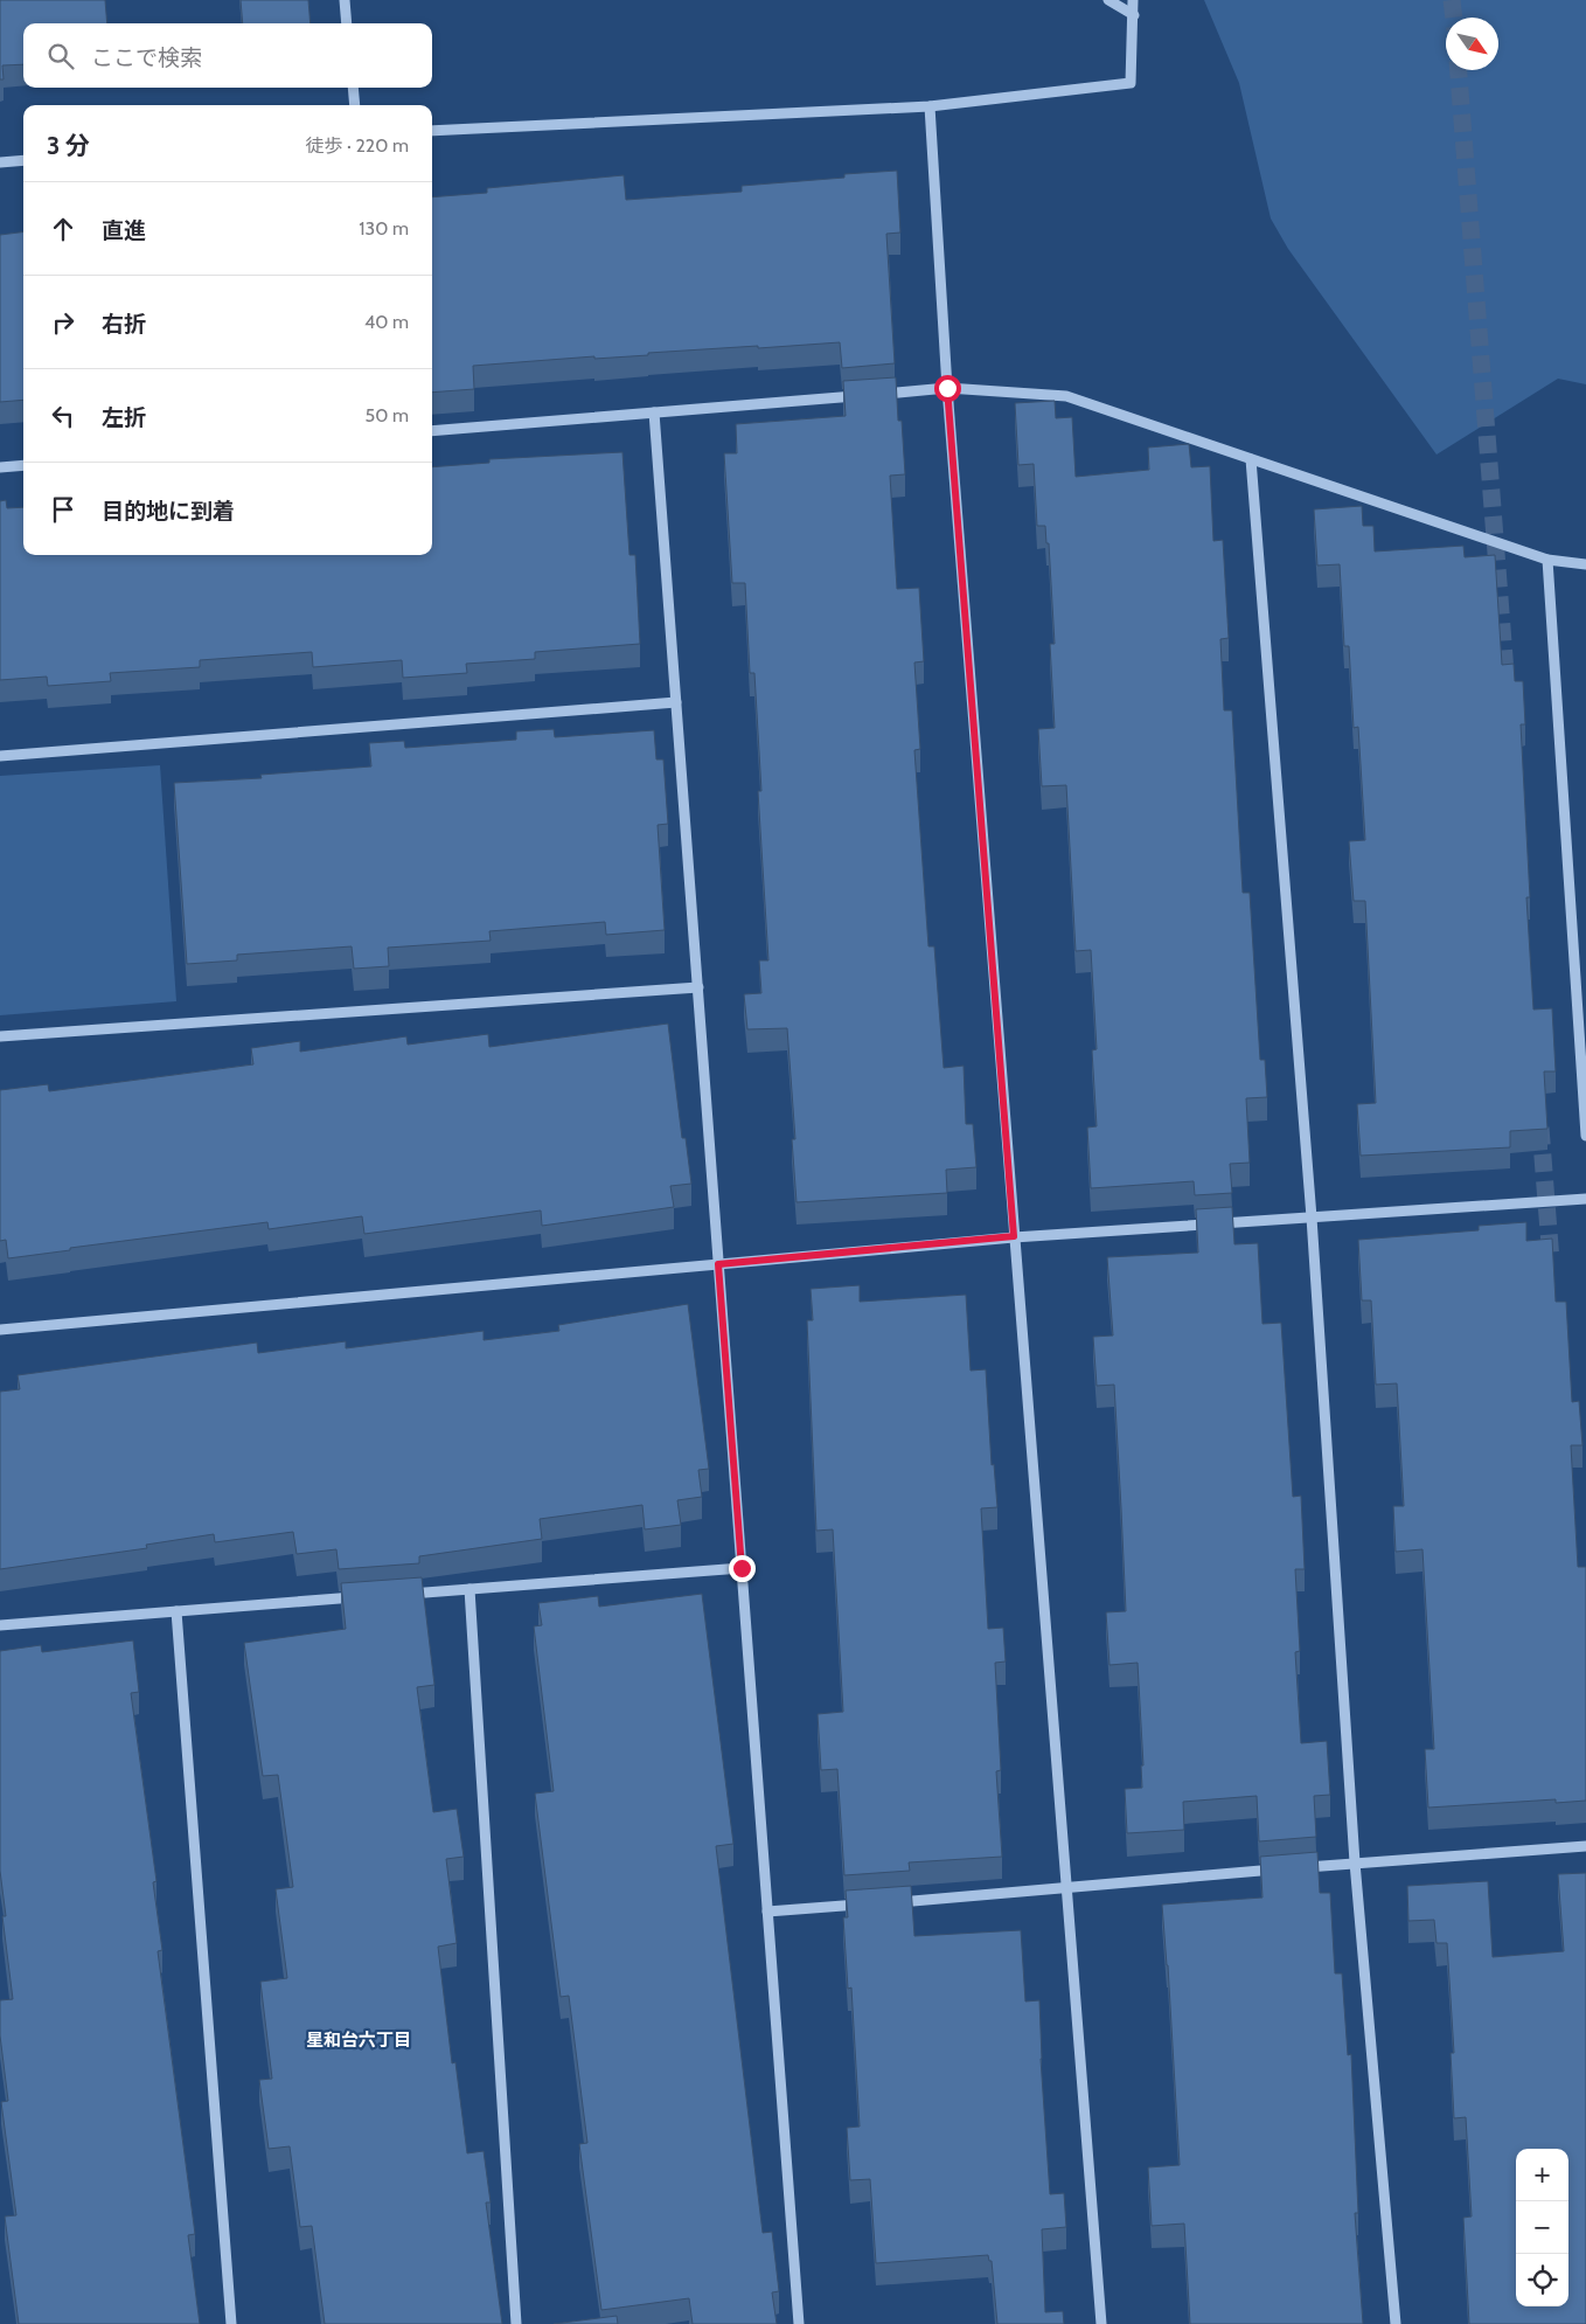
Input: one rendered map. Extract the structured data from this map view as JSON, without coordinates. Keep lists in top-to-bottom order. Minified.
{"districts":["星和台六丁目"],"north":"bottom right","page":{"search":"ここで検索","heading":["3 分","徒歩 · 220 m"],"list":[["直進","130 m"],["右折","40 m"],["左折","50 m"],"目的地に到着"],"map_buttons":["+","−"]}}
